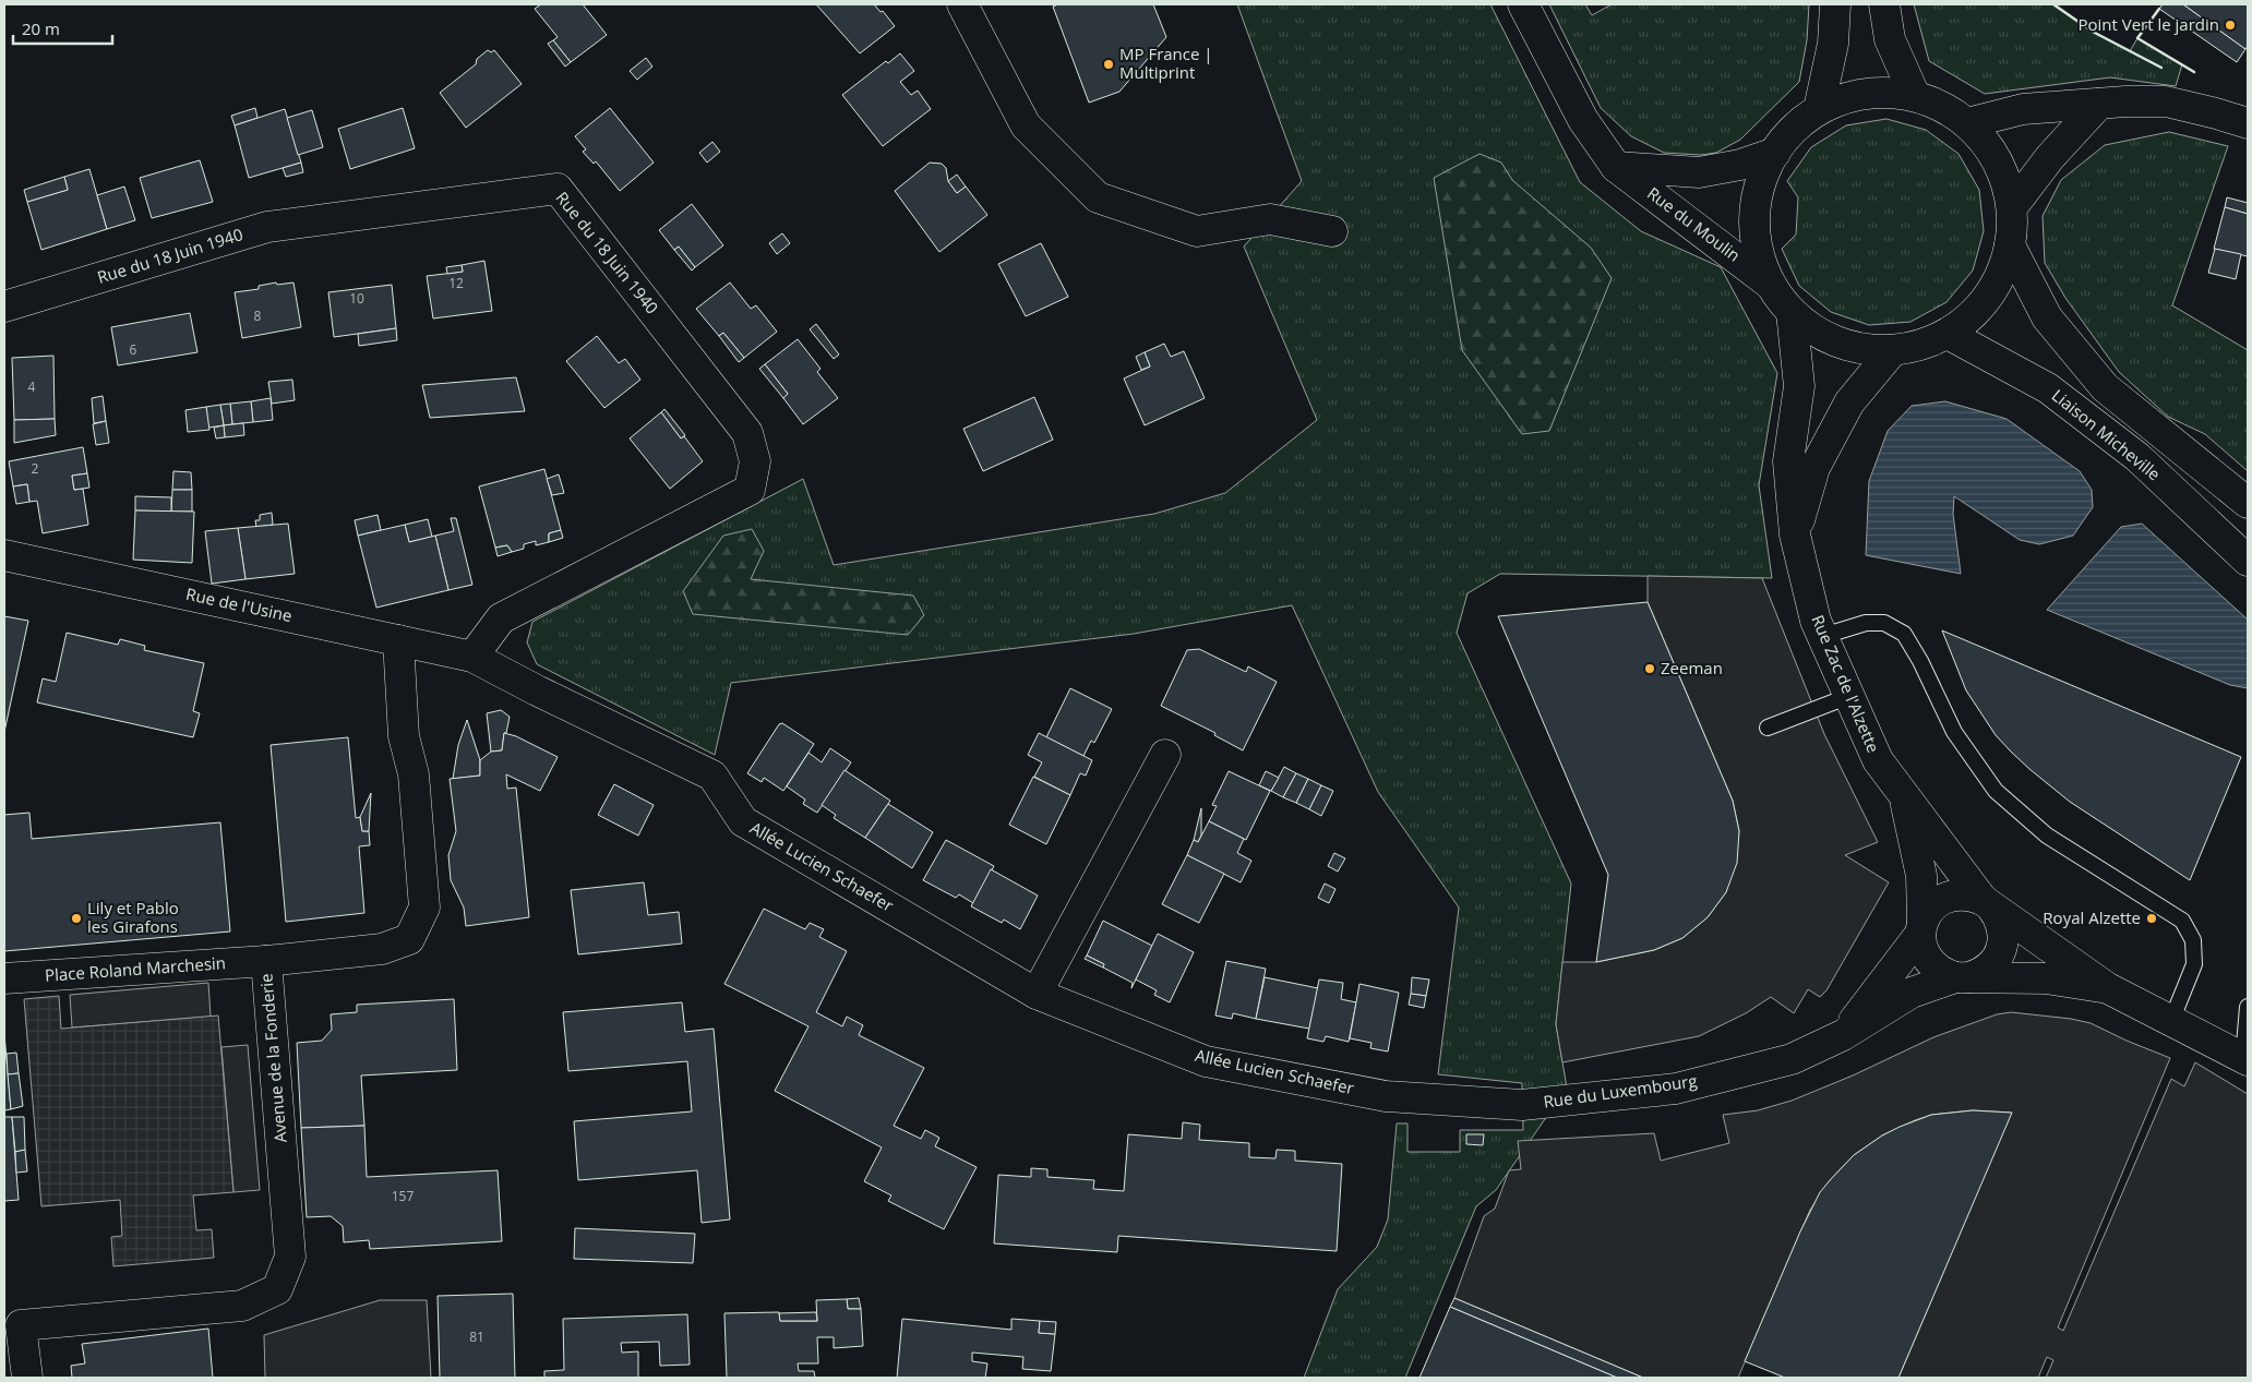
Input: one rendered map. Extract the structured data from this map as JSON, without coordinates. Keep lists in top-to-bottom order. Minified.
{"streets":{"main road":["Rue du Moulin","Rue du 18 Juin 1940","Liaison Micheville","Rue de l'Usine","Rue Zac de l'Alzette","Allée Lucien Schaefer","Place Roland Marchesin","Avenue de la Fonderie","Rue du Luxembourg"]},"crossings":[["Rue du 18 Juin 1940","Rue de l'Usine"],["Rue du 18 Juin 1940","Allée Lucien Schaefer"],["Rue de l'Usine","Allée Lucien Schaefer"],["Rue de l'Usine","Avenue de la Fonderie"],["Rue Zac de l'Alzette","Rue du Luxembourg"],["Allée Lucien Schaefer","Rue du Luxembourg"],["Place Roland Marchesin","Avenue de la Fonderie"]],"places":["Point Vert le jardin","MP France | Multiprint","Zeeman","Lily et Pablo les Girafons","Royal Alzette"],"house_numbers":["12","10","8","6","4","2","157","81"],"scale_bar":"20 m"}
